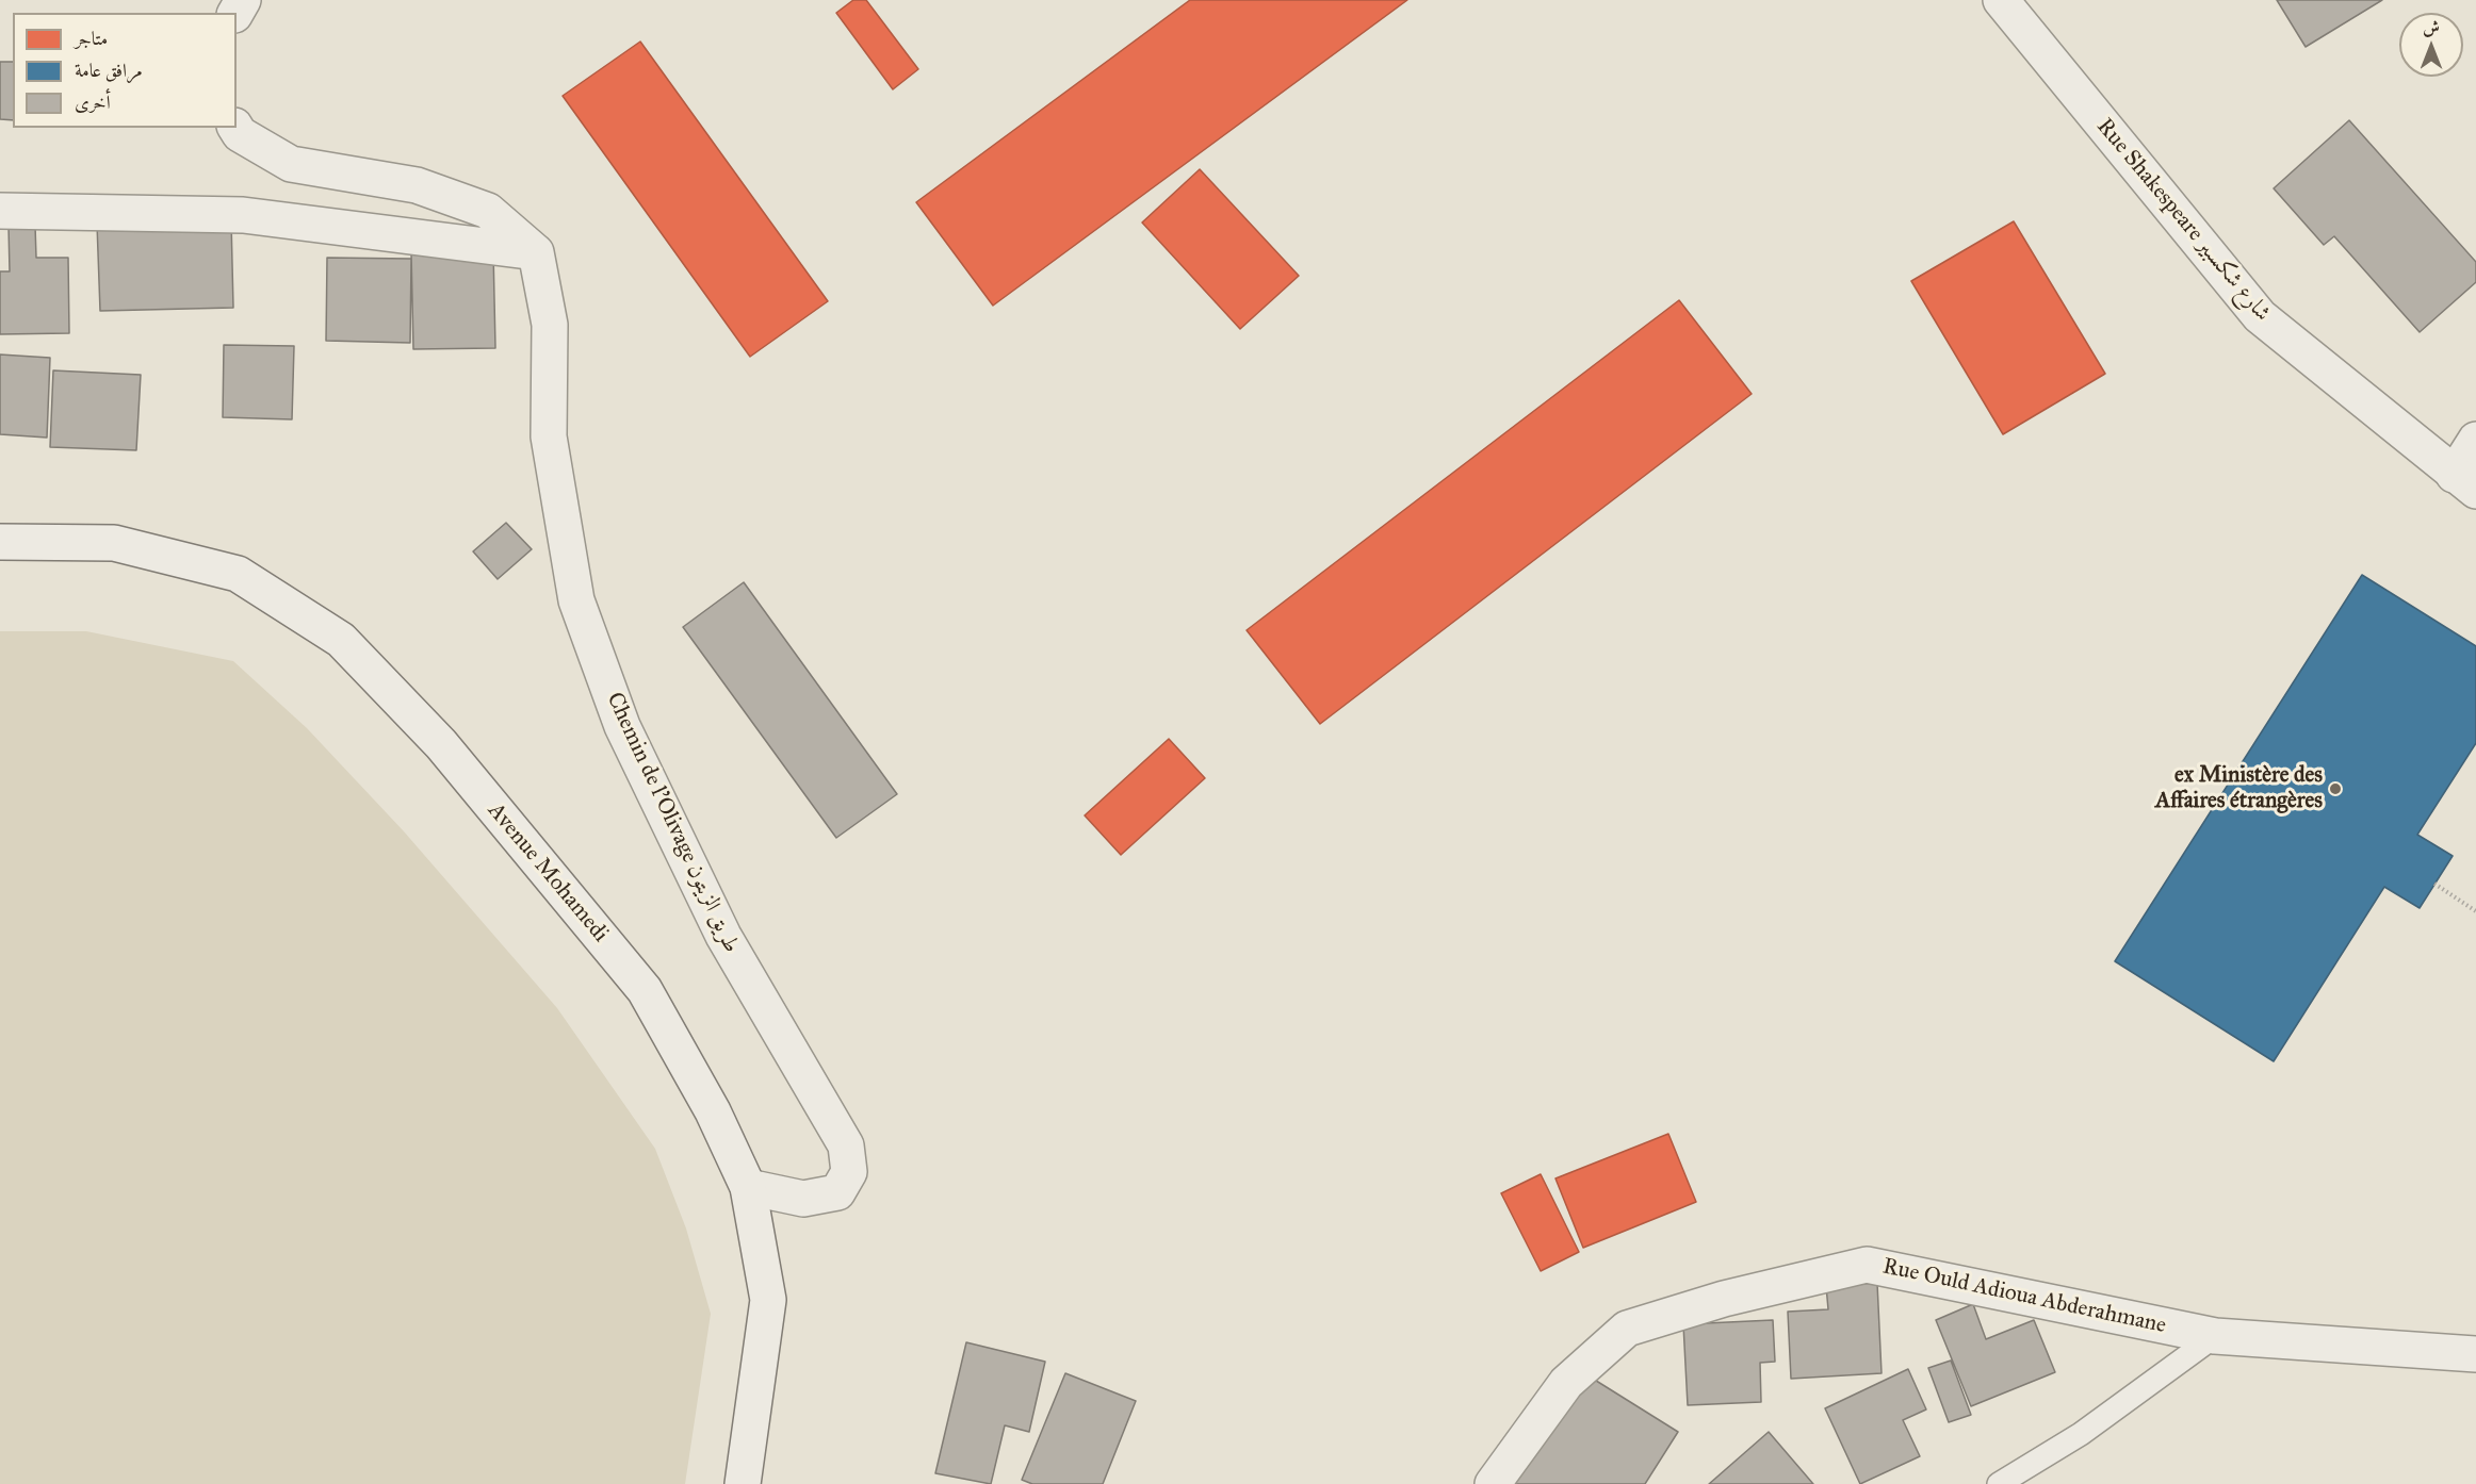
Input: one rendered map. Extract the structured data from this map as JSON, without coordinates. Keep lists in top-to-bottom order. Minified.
{"streets":{"street":["Rue Shakespeare شارع شكسبير","Chemin de l'Olivage طريق الزيتون","Avenue Mohamedi","Rue Ould Adioua Abderahmane"]},"crossings":[["Chemin de l'Olivage طريق الزيتون","Avenue Mohamedi"]],"places":["ex Ministère des Affaires étrangères"],"legend":["متاجر","مرافق عامة","أخرى"],"north":"top"}
